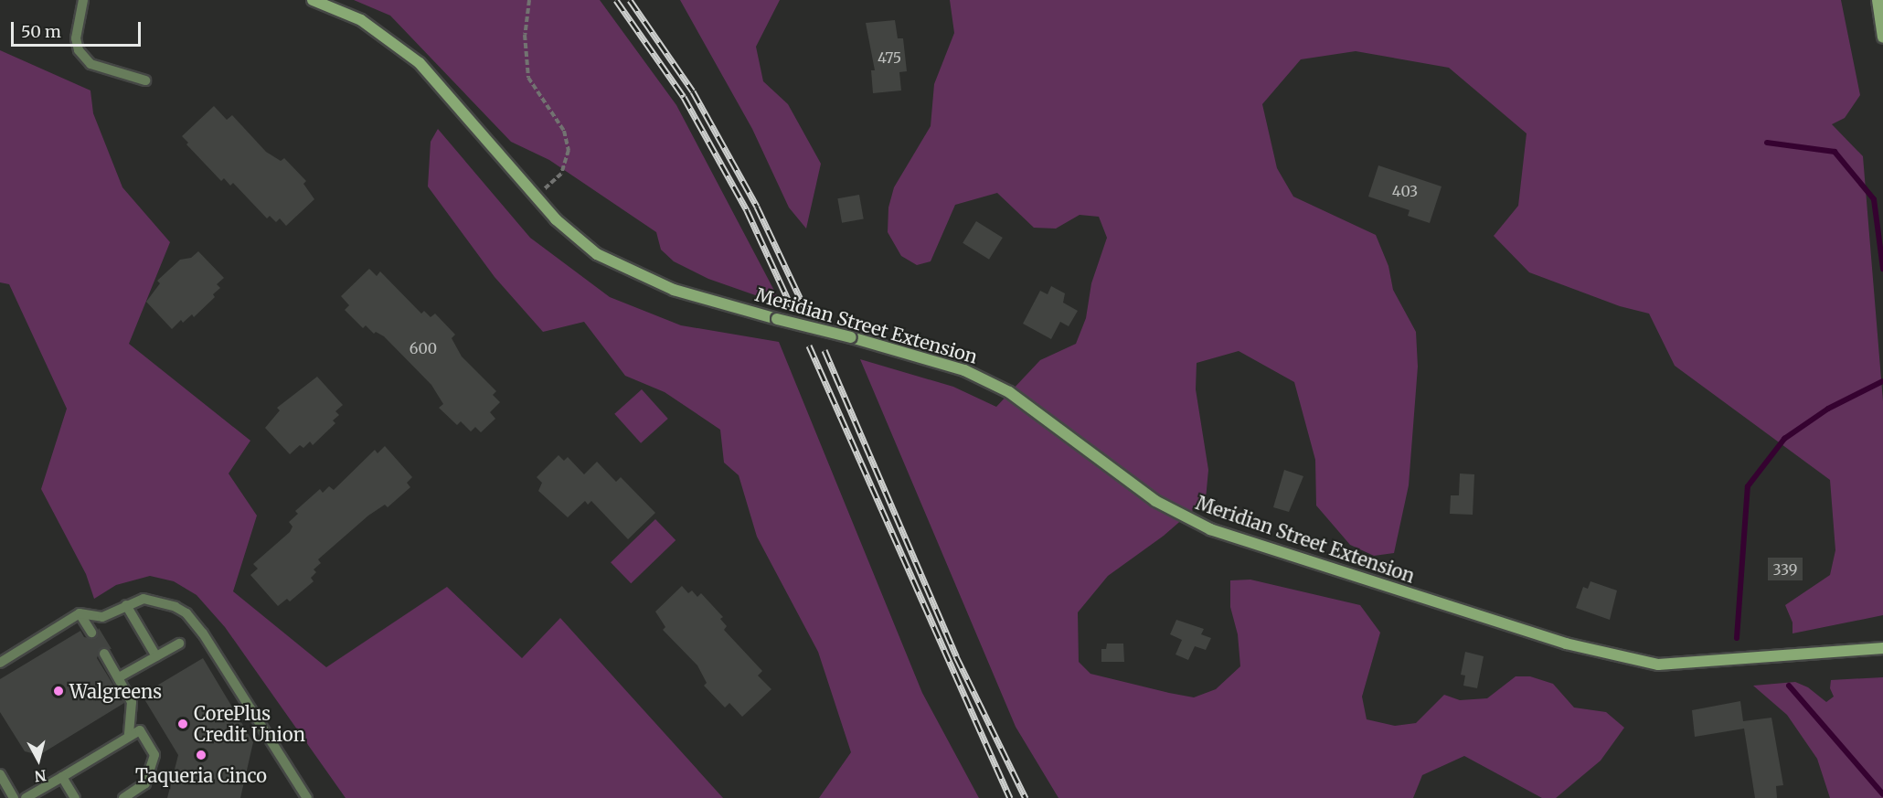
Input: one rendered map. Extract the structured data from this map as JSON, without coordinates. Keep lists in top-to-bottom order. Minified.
{"streets":{"street":["Meridian Street Extension"]},"places":["Walgreens","CorePlus Credit Union","Taqueria Cinco"],"house_numbers":["475","403","600","339"],"scale_bar":"50 m","north":"bottom"}
